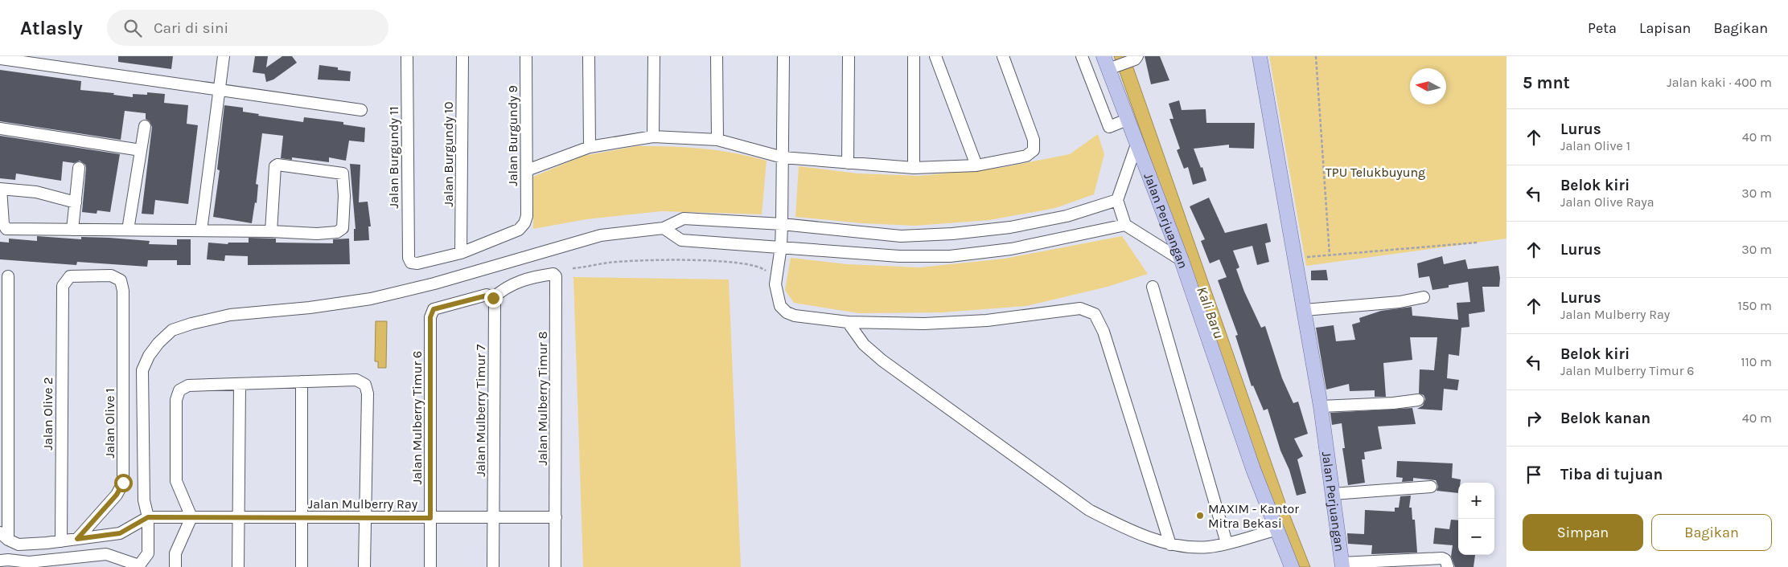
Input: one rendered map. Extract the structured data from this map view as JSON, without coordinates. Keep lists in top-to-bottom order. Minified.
{"streets":{"main road":["Jalan Perjuangan"],"street":["Jalan Burgundy 9","Jalan Burgundy 10","Jalan Burgundy 11","Jalan Mulberry Timur 8","Jalan Mulberry Timur 7","Jalan Olive 2","Jalan Mulberry Timur 6","Jalan Olive 1","Jalan Mulberry Ray"]},"crossings":[["Jalan Burgundy 9","Jalan Burgundy 10"],["Jalan Burgundy 9","Jalan Burgundy 11"],["Jalan Burgundy 10","Jalan Burgundy 11"],["Jalan Mulberry Timur 8","Jalan Mulberry Timur 7"],["Jalan Mulberry Timur 8","Jalan Mulberry Timur 6"],["Jalan Mulberry Timur 8","Jalan Mulberry Ray"],["Jalan Mulberry Timur 7","Jalan Mulberry Timur 6"],["Jalan Mulberry Timur 7","Jalan Mulberry Ray"],["Jalan Olive 2","Jalan Olive 1"],["Jalan Mulberry Timur 6","Jalan Mulberry Ray"]],"water":["Kali Baru"],"parks":["TPU Telukbuyung"],"places":["MAXIM - Kantor Mitra Bekasi"],"north":"left","page":{"header":"Atlasly","search":"Cari di sini","nav":["Peta","Lapisan","Bagikan"],"heading":["5 mnt","Jalan kaki · 400 m"],"list":[["Lurus","Jalan Olive 1","40 m"],["Belok kiri","Jalan Olive Raya","30 m"],["Lurus","30 m"],["Lurus","Jalan Mulberry Ray","150 m"],["Belok kiri","Jalan Mulberry Timur 6","110 m"],["Belok kanan","40 m"],"Tiba di tujuan"],"map_buttons":["+","−"],"buttons":["Simpan","Bagikan"]}}
